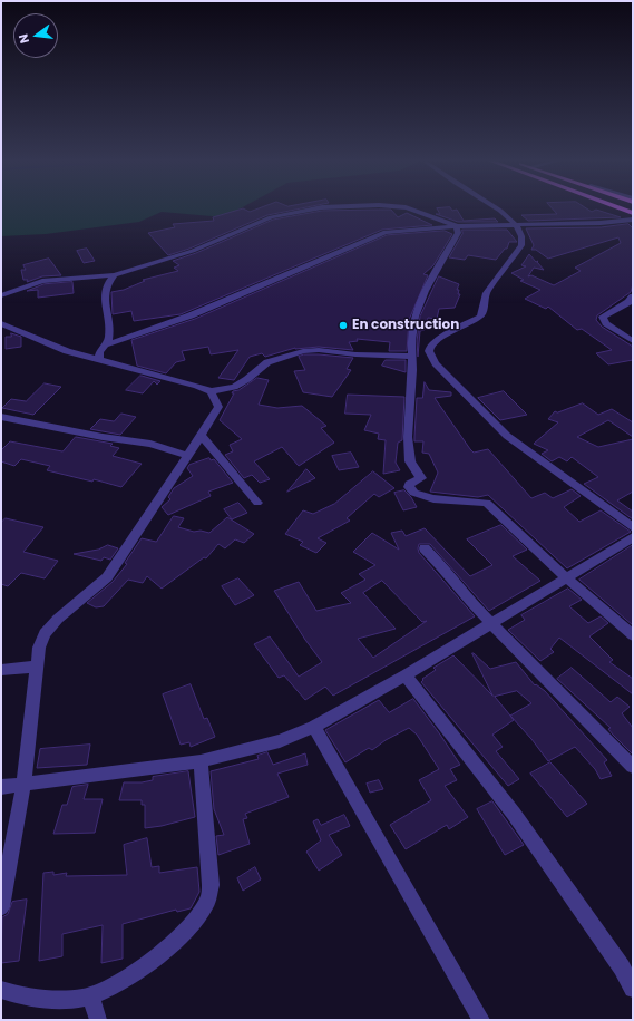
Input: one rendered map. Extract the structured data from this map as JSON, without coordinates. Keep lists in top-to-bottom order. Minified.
{"places":["En construction"],"north":"left"}
